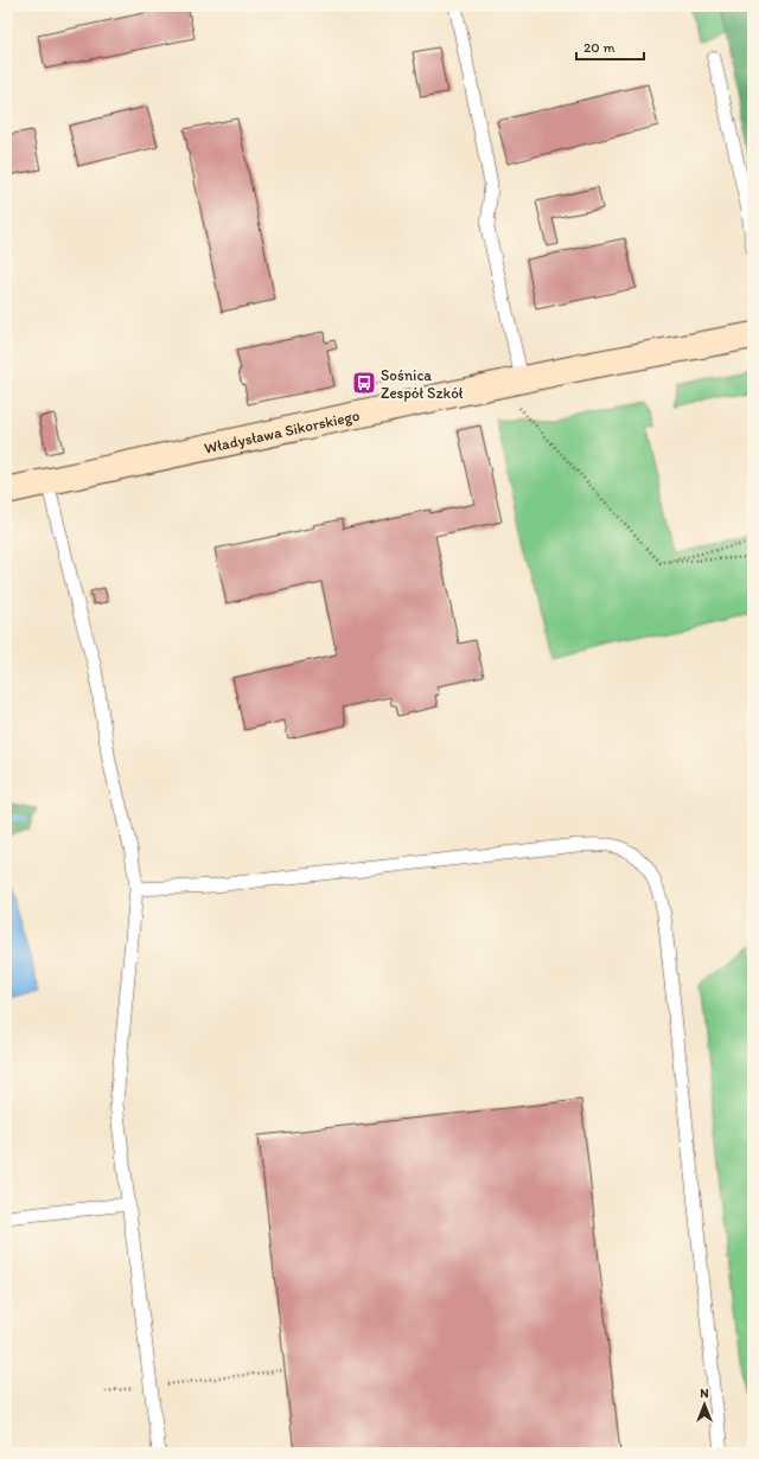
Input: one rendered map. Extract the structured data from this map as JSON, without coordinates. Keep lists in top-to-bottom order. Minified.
{"streets":{"street":["Władysława Sikorskiego"]},"places":{"bus stop":["Sośnica Zespół Szkół"]},"scale_bar":"20 m","north":"top"}
